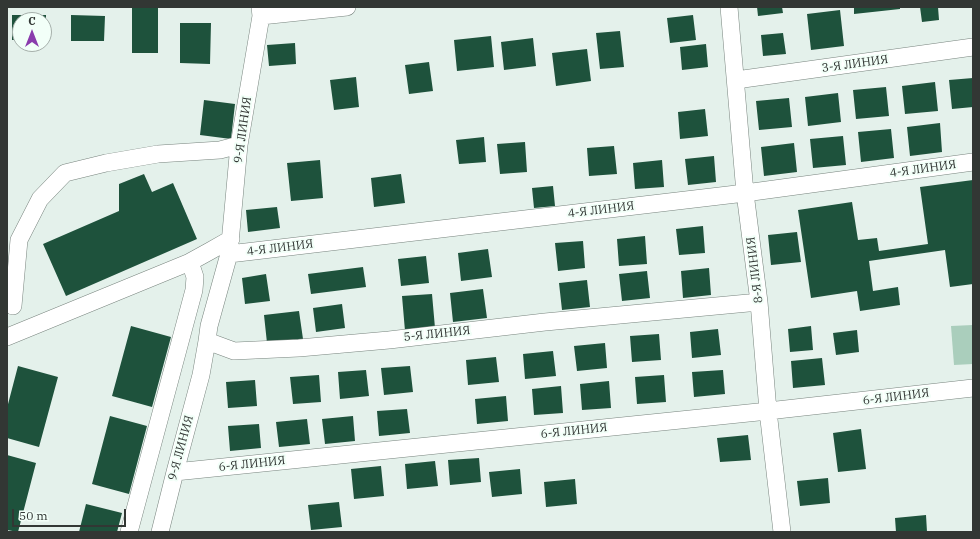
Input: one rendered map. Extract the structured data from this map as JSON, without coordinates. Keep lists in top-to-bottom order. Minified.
{"streets":{"street":["3-Я ЛИНИЯ","9-Я ЛИНИЯ","4-Я ЛИНИЯ","8-Я ЛИНИЯ","5-Я ЛИНИЯ","6-Я ЛИНИЯ"]},"crossings":[["3-Я ЛИНИЯ","8-Я ЛИНИЯ"],["9-Я ЛИНИЯ","4-Я ЛИНИЯ"],["9-Я ЛИНИЯ","5-Я ЛИНИЯ"],["9-Я ЛИНИЯ","6-Я ЛИНИЯ"],["4-Я ЛИНИЯ","8-Я ЛИНИЯ"],["8-Я ЛИНИЯ","5-Я ЛИНИЯ"],["8-Я ЛИНИЯ","6-Я ЛИНИЯ"]],"scale_bar":"50 m","north":"top"}
